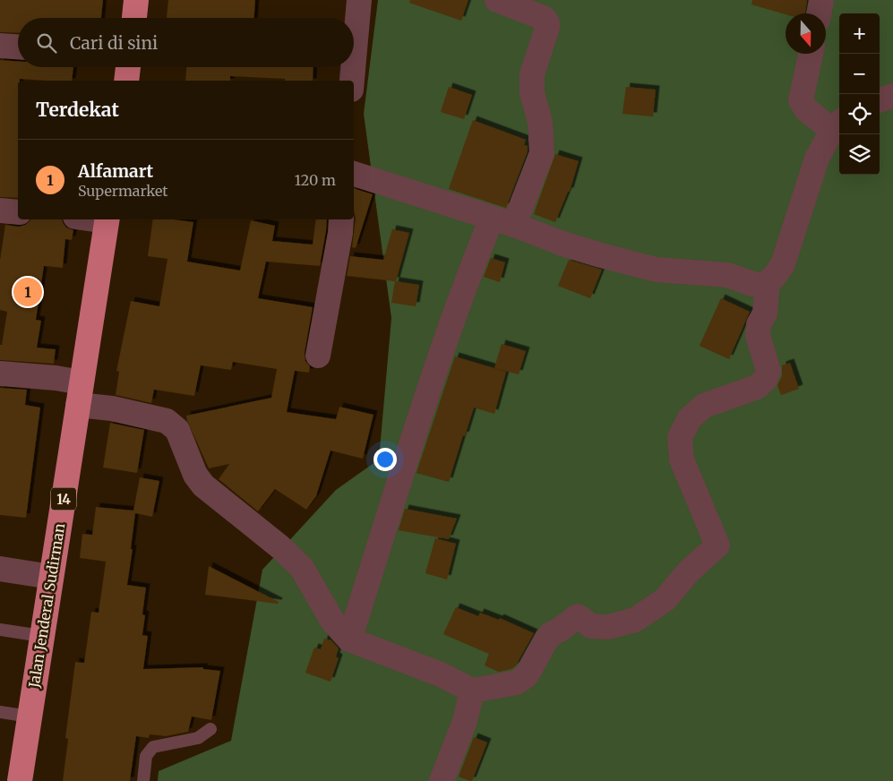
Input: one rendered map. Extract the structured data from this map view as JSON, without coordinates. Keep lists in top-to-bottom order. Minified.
{"streets":{"highway":["14","Jalan Jenderal Sudirman"]},"north":"bottom","page":{"map_buttons":["+","−"],"search":"Cari di sini","heading":"Terdekat","list":[{"mark":"1","name":"Alfamart","note":"Supermarket","value":"120 m"}],"pins":"1"}}
